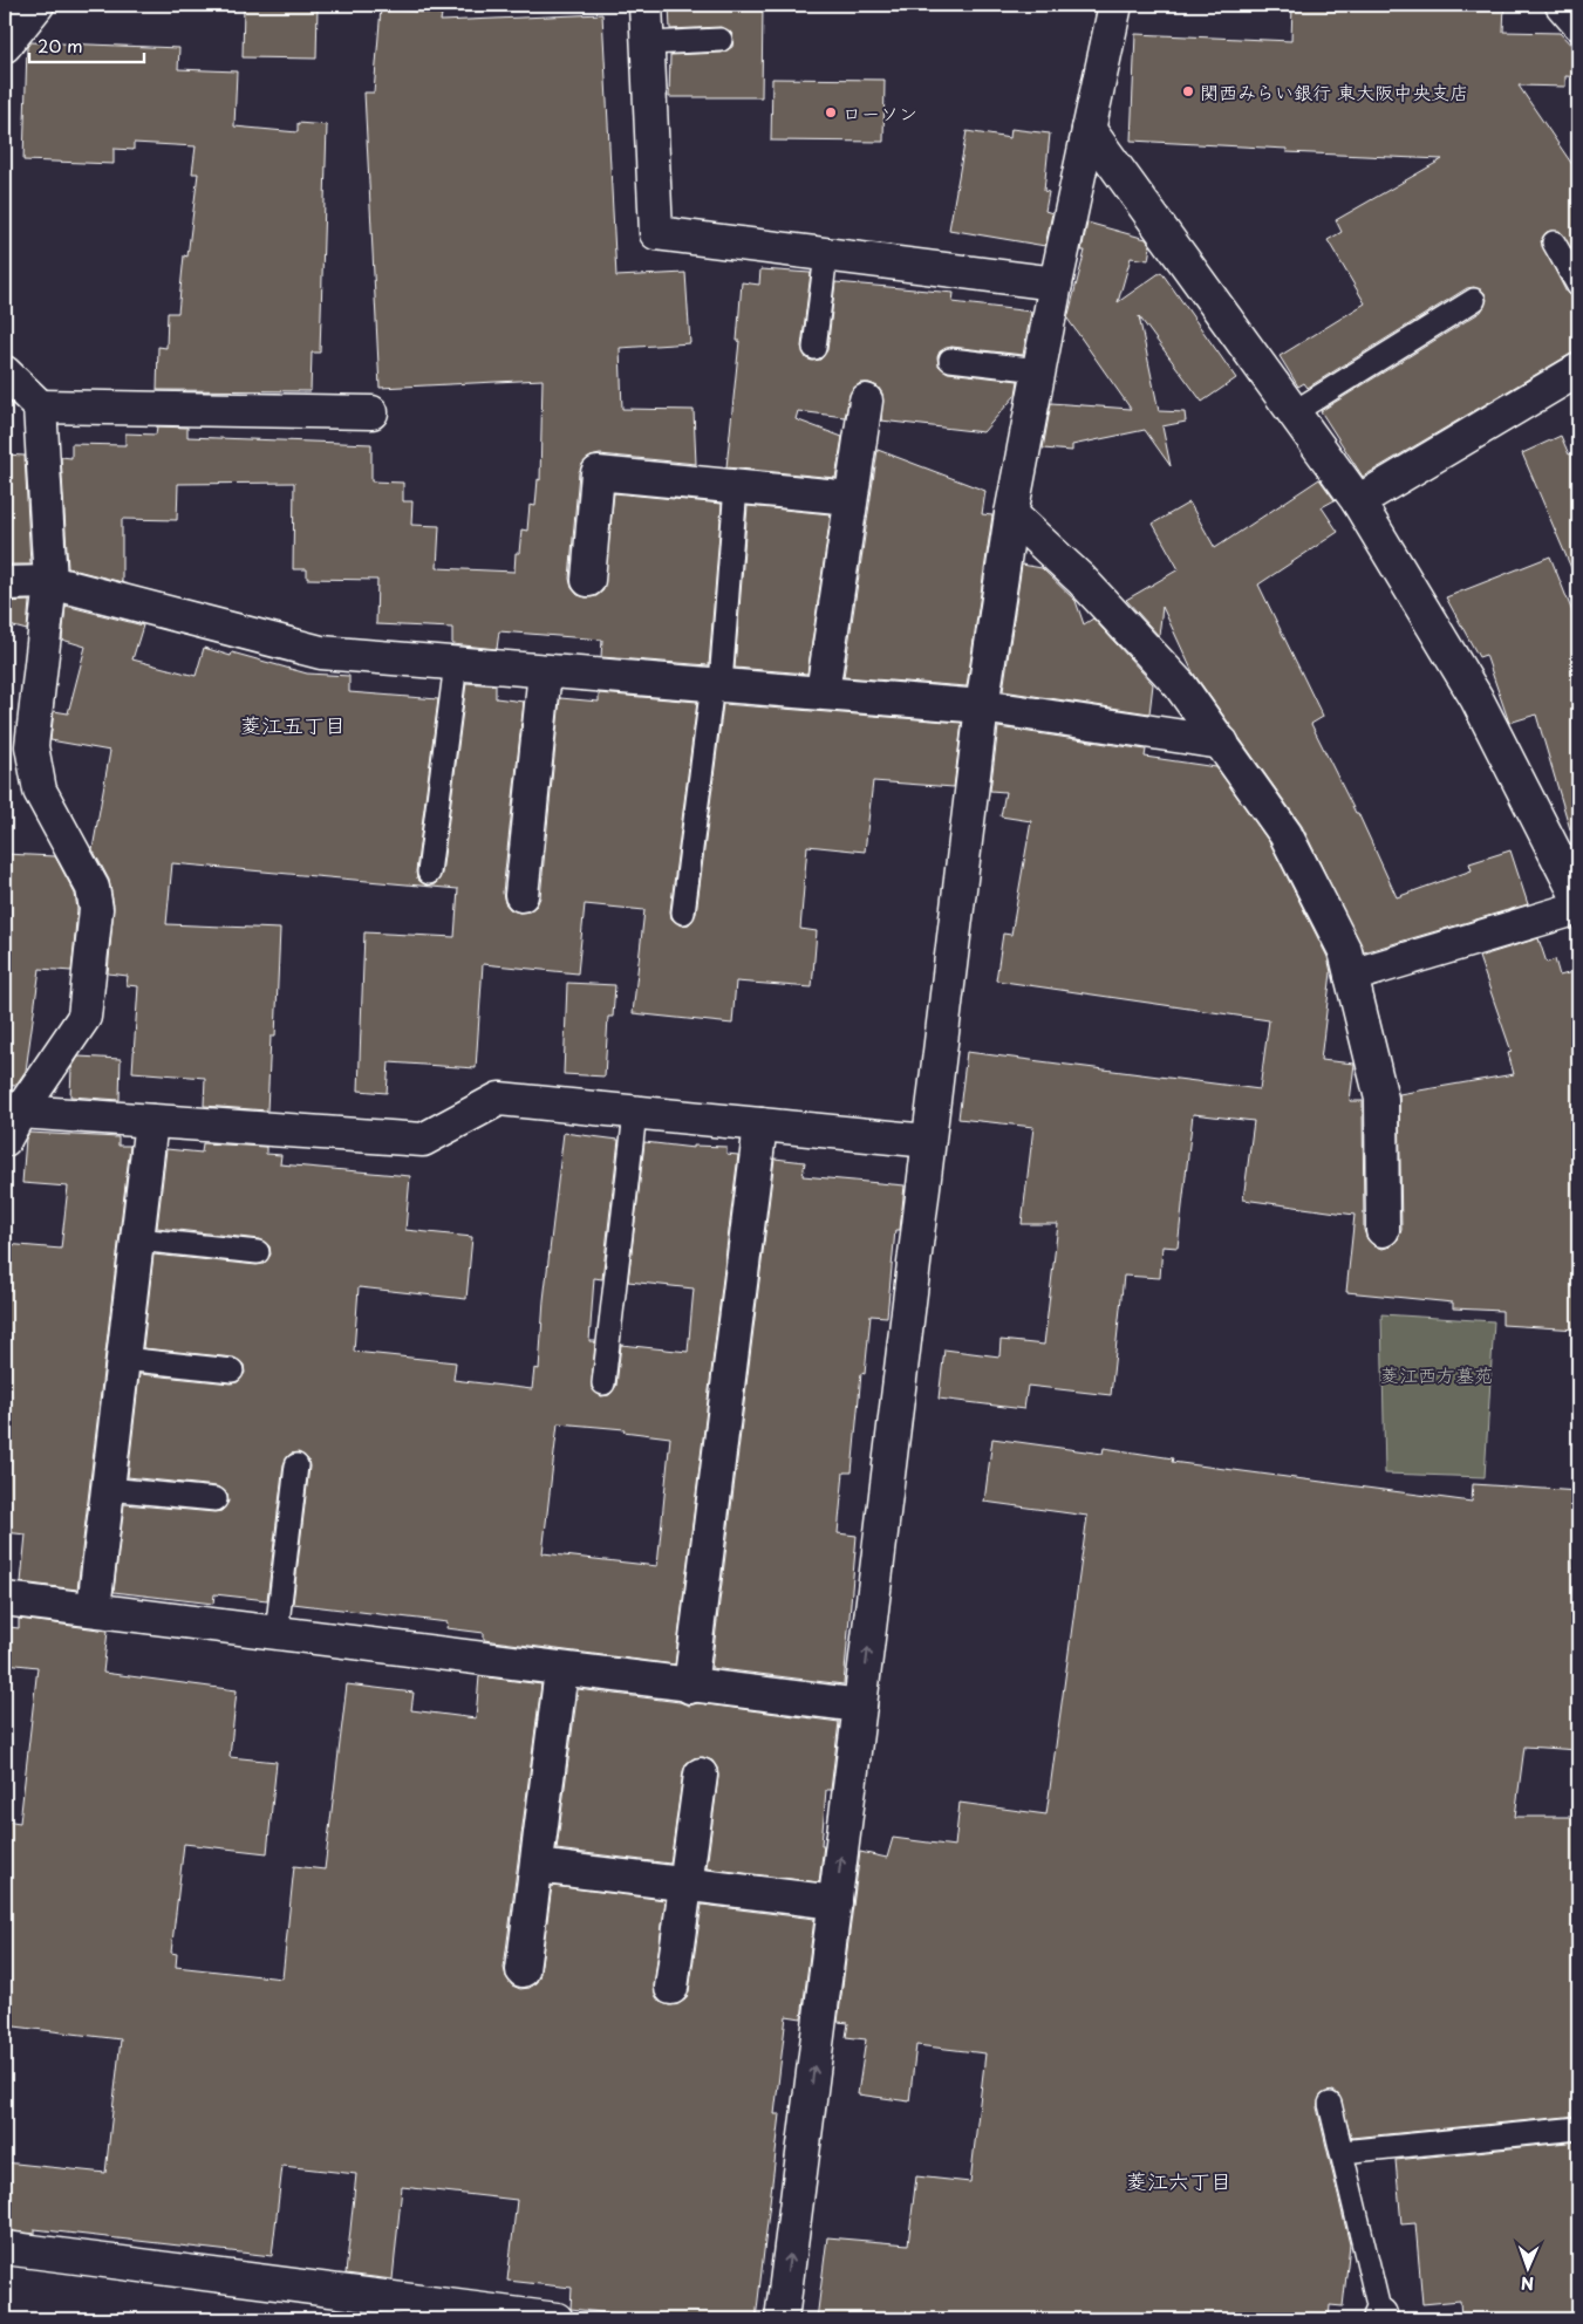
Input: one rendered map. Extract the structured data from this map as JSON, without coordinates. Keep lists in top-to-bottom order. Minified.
{"districts":["菱江五丁目","菱江六丁目"],"parks":["菱江西方墓苑"],"places":["関西みらい銀行 東大阪中央支店","ローソン"],"scale_bar":"20 m","north":"bottom"}
